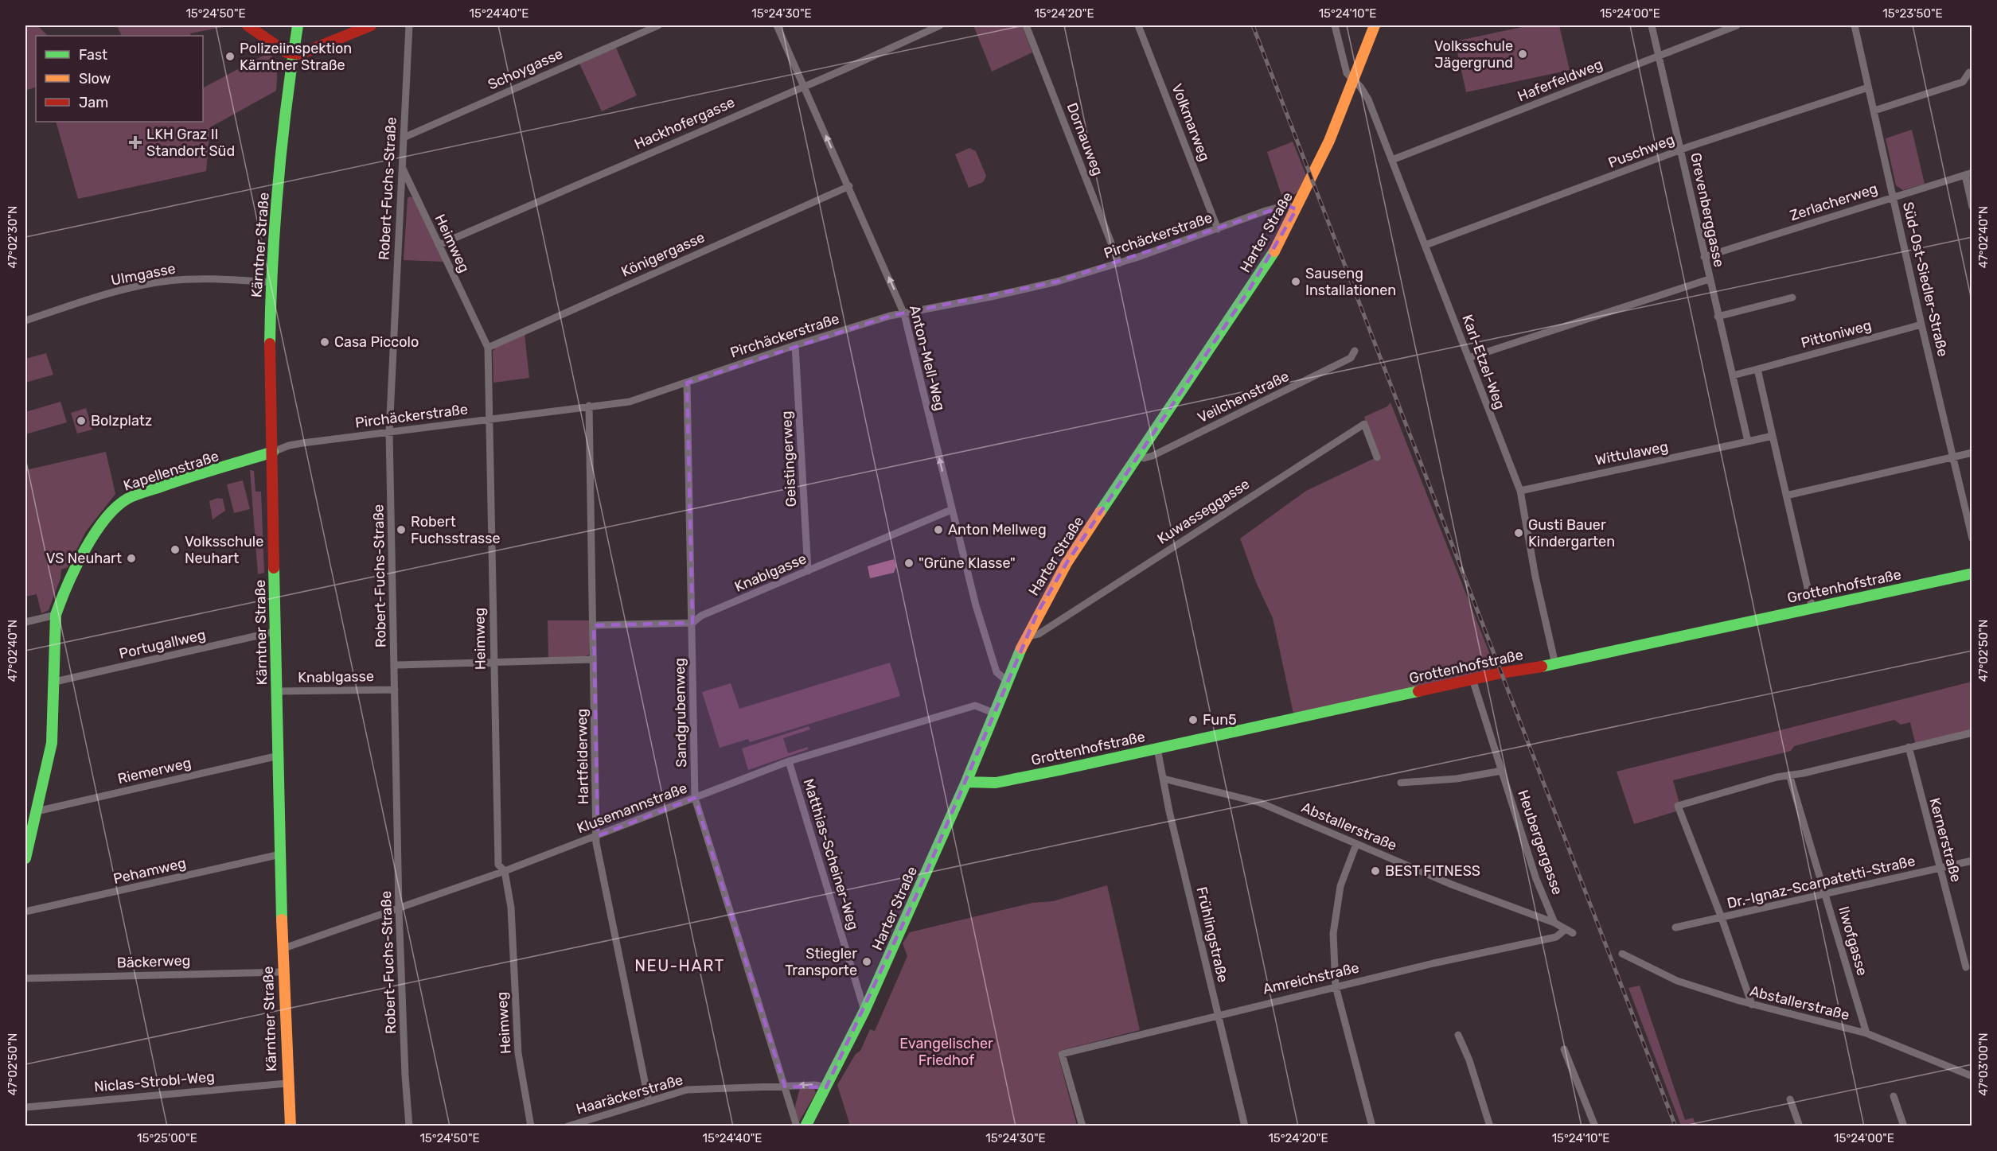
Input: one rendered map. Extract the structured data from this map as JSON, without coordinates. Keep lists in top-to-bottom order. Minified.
{"streets":{"main road":["Harter Straße","Kärntner Straße","Kapellenstraße","Grottenhofstraße"],"street":["Schoygasse","Haferfeldweg","Volkmarweg","Hackhofergasse","Dornauweg","Puschweg","Robert-Fuchs-Straße","Zerlacherweg","Grevenberggasse","Pirchäckerstraße","Heimweg","Königergasse","Ulmgasse","Süd-Ost-Siedler-Straße","Pittoniweg","Anton-Mell-Weg","Karl-Etzel-Weg","Veilchenstraße","Wittulaweg","Geistingerweg","Kuwasseggasse","Knablgasse","Portugallweg","Sandgrubenweg","Hartfelderweg","Riemerweg","Klusemannstraße","Abstallerstraße","Kernerstraße","Heubergergasse","Matthias-Scheiner-Weg","Pehamweg","Dr.-Ignaz-Scarpatetti-Straße","Frühlingstraße","Ilwofgasse","Bäckerweg","Amreichstraße","Niclas-Strobl-Weg","Haaräckerstraße"]},"crossings":[["Schoygasse","Robert-Fuchs-Straße"],["Haferfeldweg","Grevenberggasse"],["Haferfeldweg","Karl-Etzel-Weg"],["Volkmarweg","Pirchäckerstraße"],["Hackhofergasse","Heimweg"],["Hackhofergasse","Anton-Mell-Weg"],["Dornauweg","Pirchäckerstraße"],["Puschweg","Grevenberggasse"],["Puschweg","Süd-Ost-Siedler-Straße"],["Puschweg","Karl-Etzel-Weg"],["Robert-Fuchs-Straße","Pirchäckerstraße"],["Robert-Fuchs-Straße","Heimweg"],["Robert-Fuchs-Straße","Knablgasse"],["Robert-Fuchs-Straße","Klusemannstraße"],["Zerlacherweg","Grevenberggasse"],["Zerlacherweg","Süd-Ost-Siedler-Straße"],["Grevenberggasse","Wittulaweg"],["Harter Straße","Pirchäckerstraße"],["Harter Straße","Anton-Mell-Weg"],["Harter Straße","Karl-Etzel-Weg"],["Harter Straße","Veilchenstraße"],["Harter Straße","Kuwasseggasse"],["Harter Straße","Grottenhofstraße"],["Harter Straße","Klusemannstraße"],["Harter Straße","Matthias-Scheiner-Weg"],["Harter Straße","Haaräckerstraße"],["Pirchäckerstraße","Heimweg"],["Pirchäckerstraße","Kärntner Straße"],["Pirchäckerstraße","Anton-Mell-Weg"],["Pirchäckerstraße","Geistingerweg"],["Pirchäckerstraße","Kapellenstraße"],["Pirchäckerstraße","Sandgrubenweg"],["Pirchäckerstraße","Hartfelderweg"],["Heimweg","Königergasse"],["Heimweg","Klusemannstraße"],["Kärntner Straße","Ulmgasse"],["Kärntner Straße","Kapellenstraße"],["Kärntner Straße","Knablgasse"],["Kärntner Straße","Portugallweg"],["Kärntner Straße","Riemerweg"],["Kärntner Straße","Klusemannstraße"],["Kärntner Straße","Pehamweg"],["Kärntner Straße","Bäckerweg"],["Kärntner Straße","Niclas-Strobl-Weg"],["Königergasse","Anton-Mell-Weg"],["Süd-Ost-Siedler-Straße","Pittoniweg"],["Anton-Mell-Weg","Knablgasse"],["Karl-Etzel-Weg","Wittulaweg"],["Karl-Etzel-Weg","Grottenhofstraße"],["Geistingerweg","Knablgasse"],["Kapellenstraße","Portugallweg"],["Kapellenstraße","Riemerweg"],["Knablgasse","Sandgrubenweg"],["Knablgasse","Hartfelderweg"],["Grottenhofstraße","Heubergergasse"],["Grottenhofstraße","Frühlingstraße"],["Sandgrubenweg","Klusemannstraße"],["Sandgrubenweg","Haaräckerstraße"],["Hartfelderweg","Klusemannstraße"],["Hartfelderweg","Haaräckerstraße"],["Klusemannstraße","Matthias-Scheiner-Weg"],["Abstallerstraße","Heubergergasse"],["Abstallerstraße","Frühlingstraße"],["Abstallerstraße","Ilwofgasse"],["Abstallerstraße","Amreichstraße"],["Kernerstraße","Dr.-Ignaz-Scarpatetti-Straße"],["Dr.-Ignaz-Scarpatetti-Straße","Ilwofgasse"],["Frühlingstraße","Amreichstraße"]],"one_way":["Anton-Mell-Weg"],"districts":["NEU-HART"],"parks":["Evangelischer Friedhof"],"places":{"other":["Volksschule Jägergrund","Polizeiinspektion Kärntner Straße","Sauseng Installationen","Casa Piccolo","Bolzplatz","Robert Fuchsstrasse","Anton Mellweg","Gusti Bauer Kindergarten","Volksschule Neuhart","VS Neuhart","\"Grüne Klasse\"","Fun5","BEST FITNESS","Stiegler Transporte"],"health":["LKH Graz II Standort Süd"]},"legend":["Fast","Slow","Jam"],"coordinates":["15°24'50\"E","15°24'40\"E","15°24'30\"E","15°24'20\"E","15°24'10\"E","15°24'00\"E","15°23'50\"E","47°02'30\"N","47°02'40\"N","47°02'50\"N","47°03'00\"N","15°25'00\"E"]}
